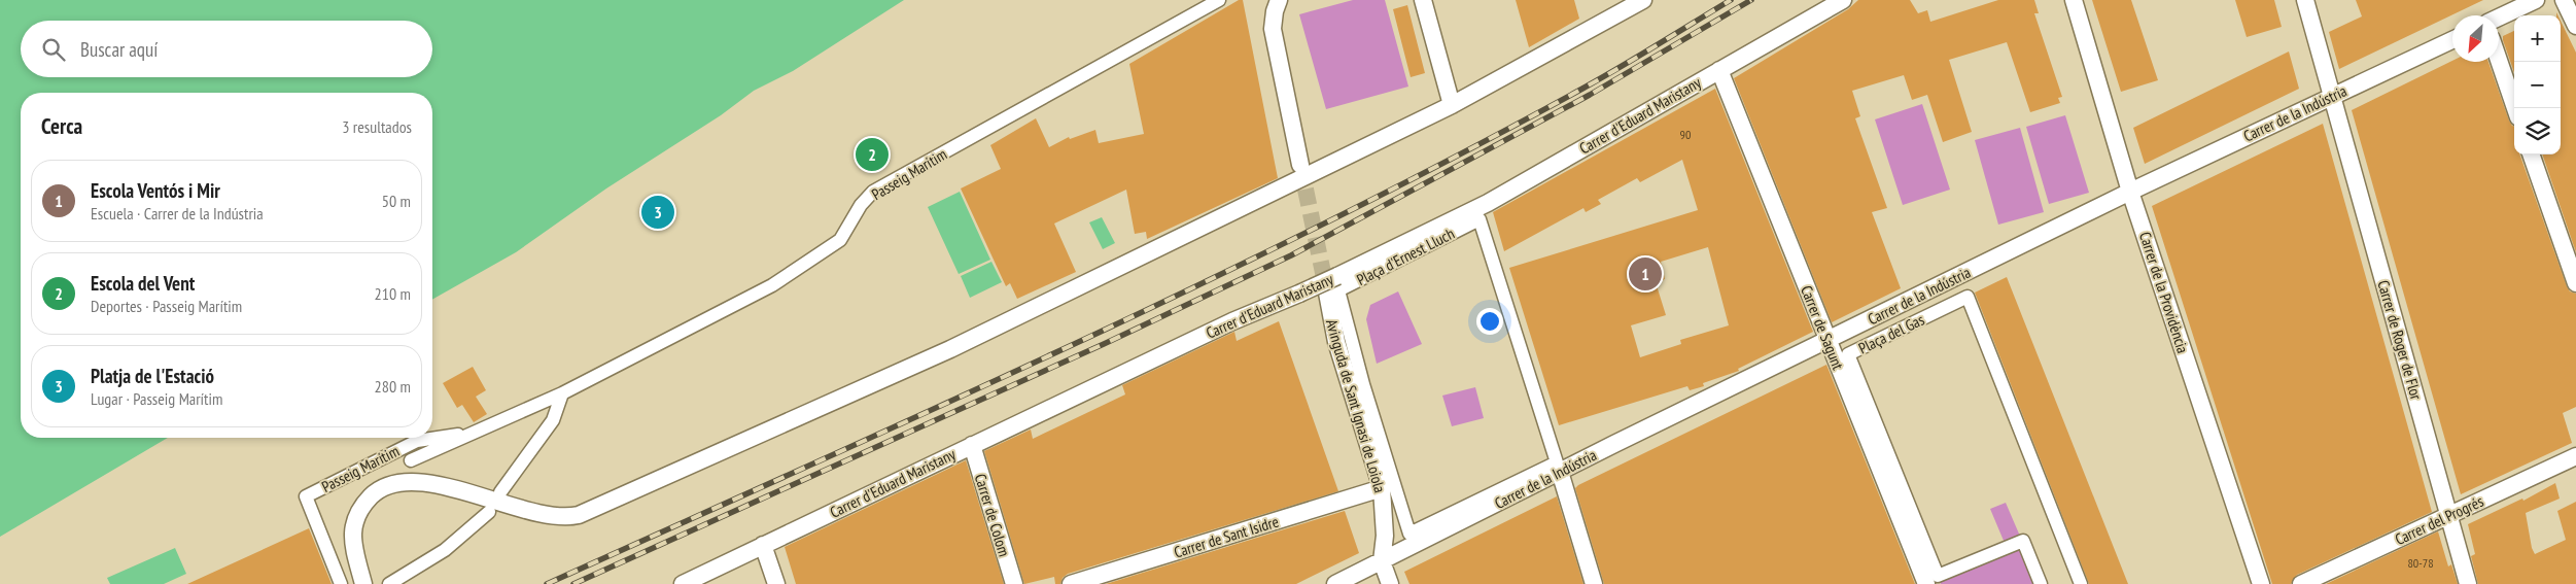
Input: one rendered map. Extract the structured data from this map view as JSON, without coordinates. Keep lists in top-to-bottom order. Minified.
{"streets":{"street":["Carrer de la Indústria","Carrer d'Eduard Maristany","Passeig Marítim","Plaça d'Ernest Lluch","Carrer de la Providència","Carrer de Sagunt","Plaça del Gas","Carrer de Roger de Flor","Avinguda de Sant Ignasi de Loiola","Carrer de Colom","Carrer del Progrés","Carrer de Sant Isidre"]},"crossings":[["Carrer de la Indústria","Plaça d'Ernest Lluch"],["Carrer de la Indústria","Carrer de la Providència"],["Carrer de la Indústria","Carrer de Sagunt"],["Carrer de la Indústria","Carrer de Roger de Flor"],["Carrer de la Indústria","Avinguda de Sant Ignasi de Loiola"],["Carrer d'Eduard Maristany","Carrer de Sagunt"],["Carrer d'Eduard Maristany","Avinguda de Sant Ignasi de Loiola"],["Carrer d'Eduard Maristany","Carrer de Colom"],["Carrer de Roger de Flor","Carrer del Progrés"],["Avinguda de Sant Ignasi de Loiola","Carrer de Sant Isidre"]],"house_numbers":["90","80-78"],"north":"bottom left","page":{"map_buttons":["+","−"],"search":"Buscar aquí","heading":["Cerca","3 resultados"],"pins":["2","3","1"],"list":[{"mark":"1","name":"Escola Ventós i Mir","note":"Escuela · Carrer de la Indústria","value":"50 m"},{"mark":"2","name":"Escola del Vent","note":"Deportes · Passeig Marítim","value":"210 m"},{"mark":"3","name":"Platja de l'Estació","note":"Lugar · Passeig Marítim","value":"280 m"}]}}
